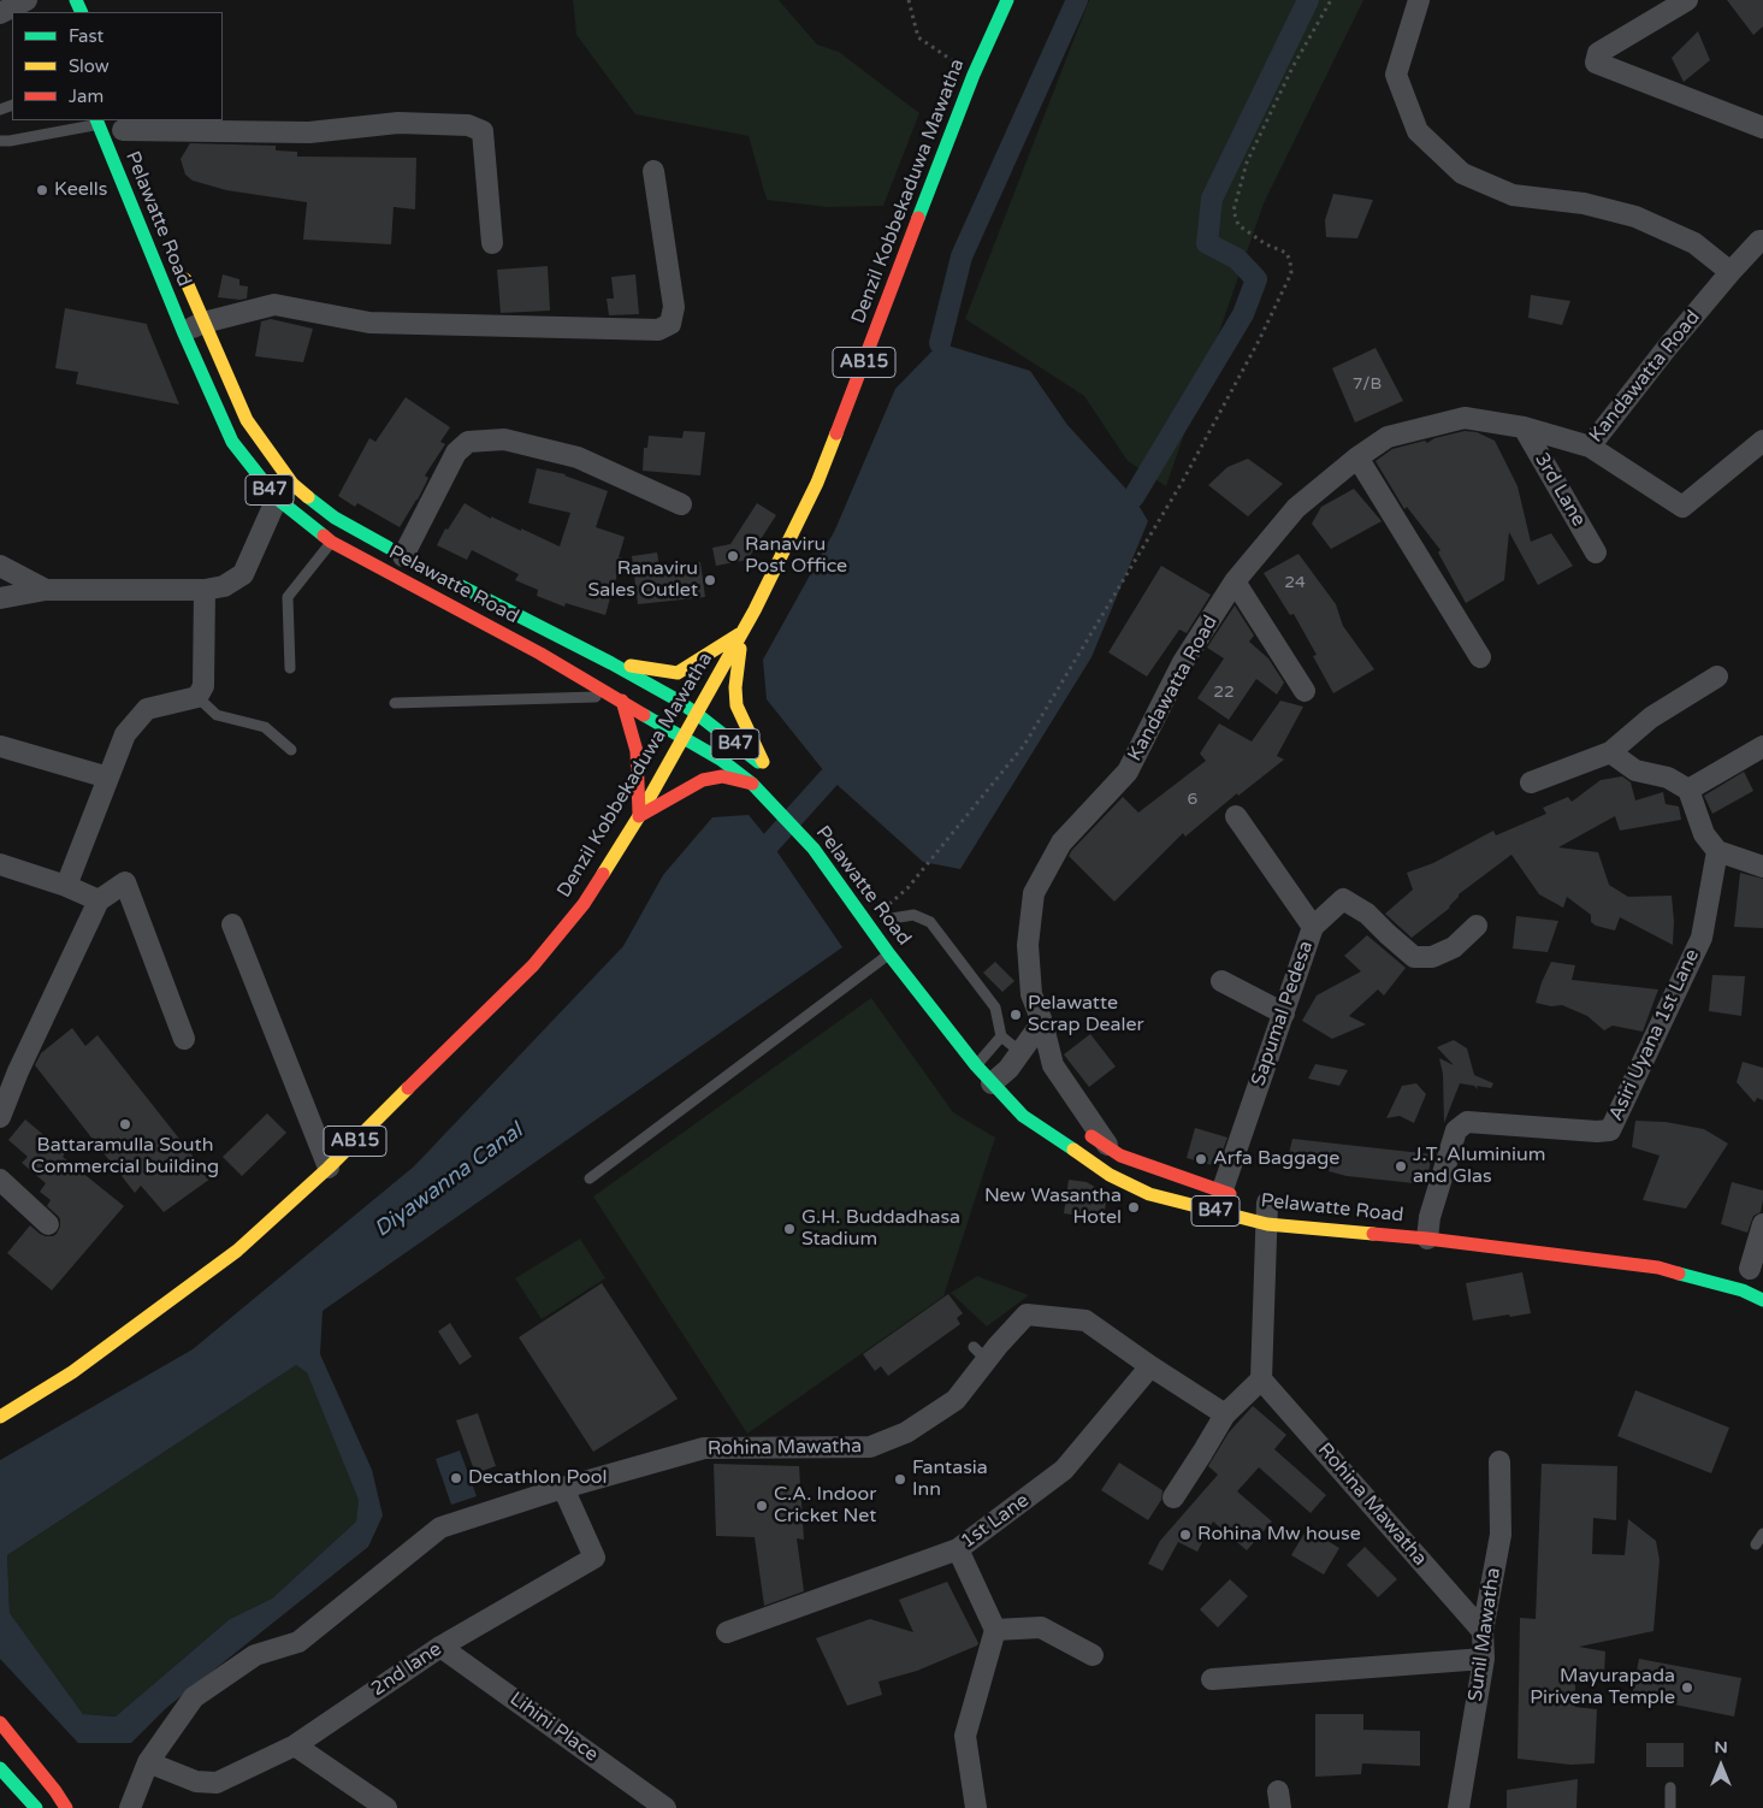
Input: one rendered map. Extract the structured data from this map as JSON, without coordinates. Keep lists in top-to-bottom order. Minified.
{"streets":{"main road":["Denzil Kobbekaduwa Mawatha","Pelawatte Road","AB15","B47"],"street":["Kandawatta Road","3rd Lane","Sapumal Pedesa","Asiri Uyana 1st Lane","Rohina Mawatha","1st Lane","Sunil Mawatha","2nd lane","Lihini Place"]},"crossings":[["Denzil Kobbekaduwa Mawatha","Pelawatte Road"],["Pelawatte Road","Kandawatta Road"],["Pelawatte Road","Sapumal Pedesa"],["Pelawatte Road","Asiri Uyana 1st Lane"],["Kandawatta Road","3rd Lane"],["Rohina Mawatha","1st Lane"],["Rohina Mawatha","Sunil Mawatha"],["Rohina Mawatha","2nd lane"],["2nd lane","Lihini Place"]],"water":["Diyawanna Canal"],"places":["Keells","Ranaviru Post Office","Ranaviru Sales Outlet","Pelawatte Scrap Dealer","Battaramulla South Commercial building","Arfa Baggage","J.T. Aluminium and Glas","New Wasantha Hotel","G.H. Buddadhasa Stadium","Decathlon Pool","Fantasia Inn","C.A. Indoor Cricket Net","Rohina Mw house","Mayurapada Pirivena Temple"],"house_numbers":["7/B","24","22","6"],"legend":["Fast","Slow","Jam"],"north":"top"}
